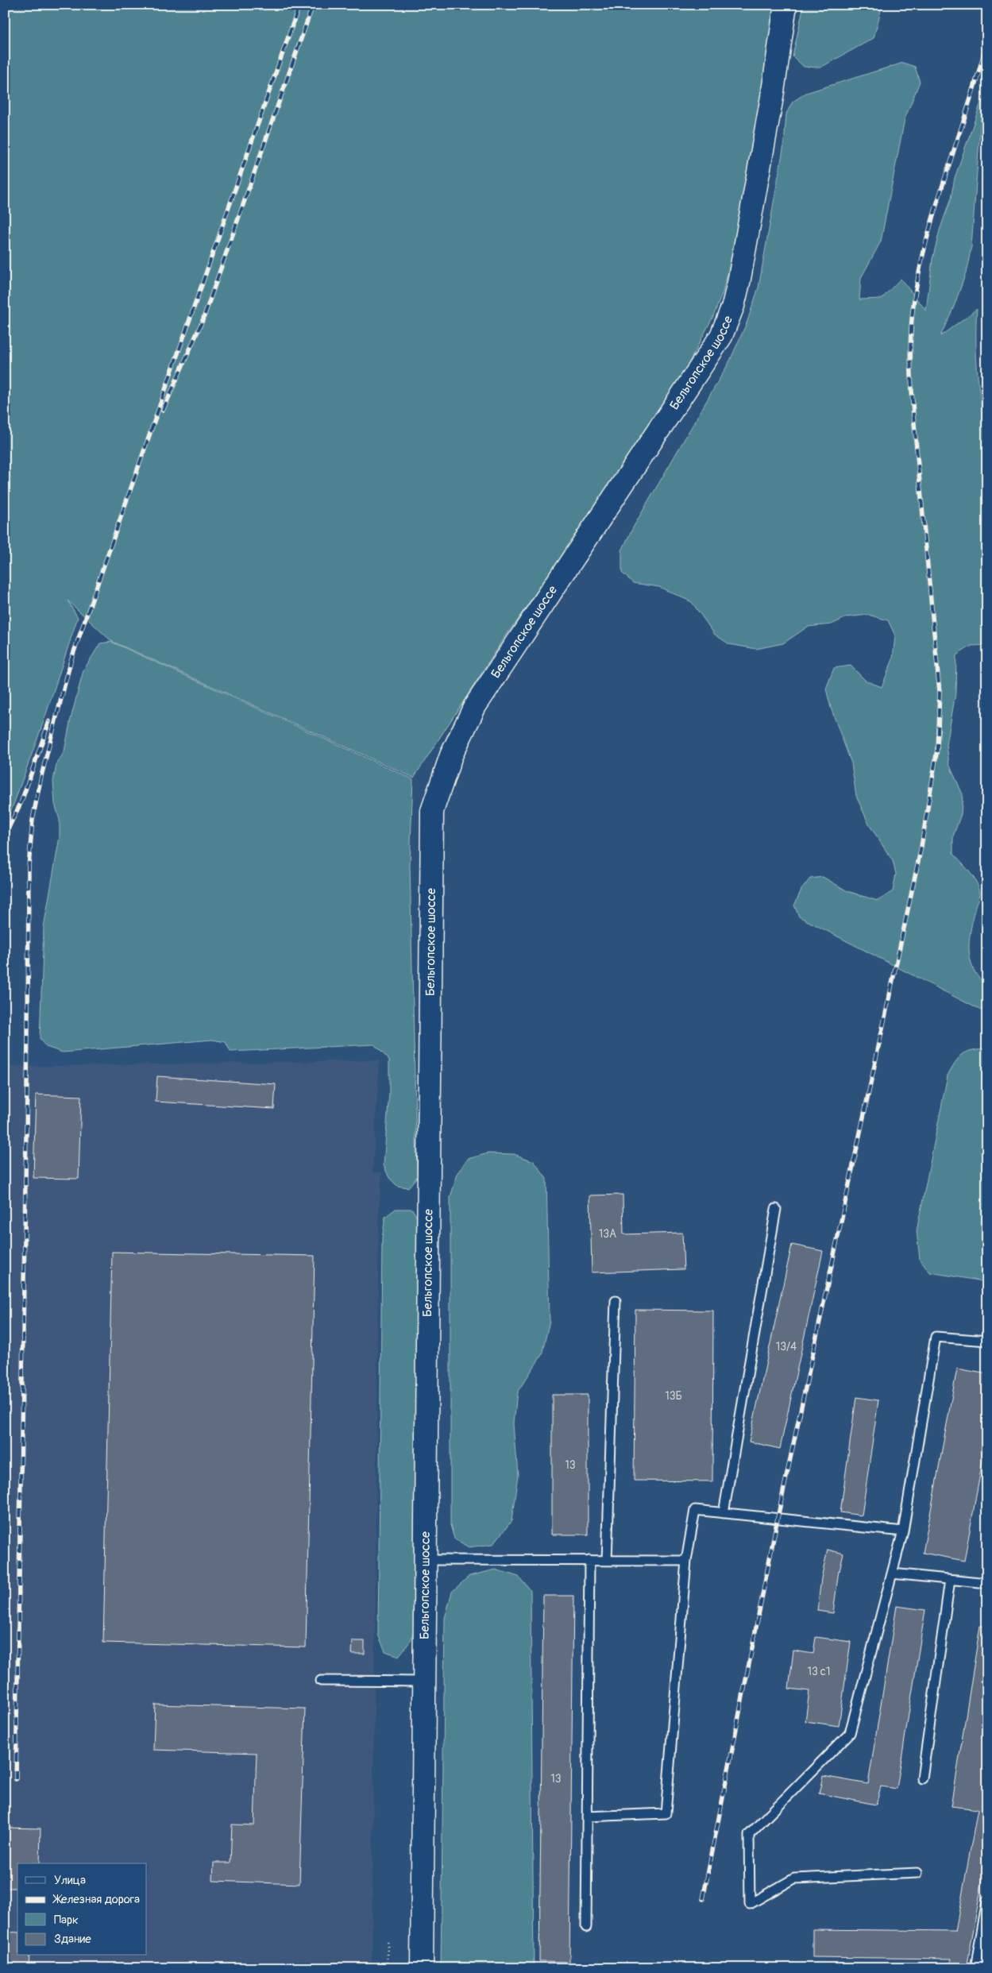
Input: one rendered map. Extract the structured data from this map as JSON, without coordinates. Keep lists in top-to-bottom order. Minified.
{"streets":{"street":["Бельгопское шоссе"]},"house_numbers":["13А","13/4","13Б","13","13 с1","13"],"legend":["Улица","Железная дорога","Парк","Здание"]}
